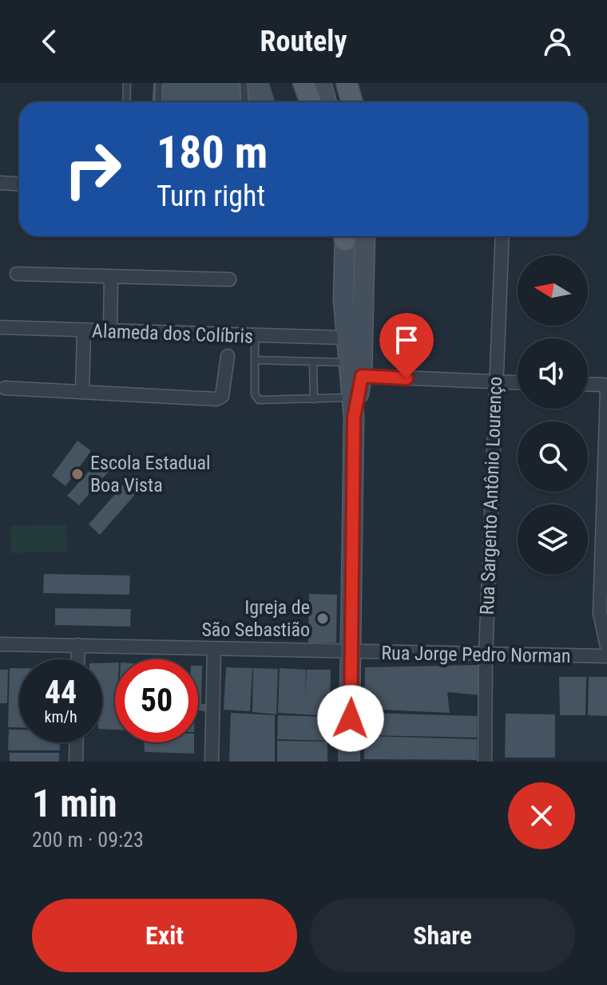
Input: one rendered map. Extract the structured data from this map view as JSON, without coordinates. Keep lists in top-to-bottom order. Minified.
{"streets":{"street":["Alameda dos Colíbris","Rua Sargento Antônio Lourenço","Rua Jorge Pedro Norman"]},"crossings":[["Rua Sargento Antônio Lourenço","Rua Jorge Pedro Norman"]],"places":["Escola Estadual Boa Vista","Igreja de São Sebastião"],"north":"left","page":{"header":"Routely","turn":["180 m","Turn right"],"speed":"44 km/h","limit":"50","heading":["1 min","200 m · 09:23"],"buttons":["Exit","Share"]}}
